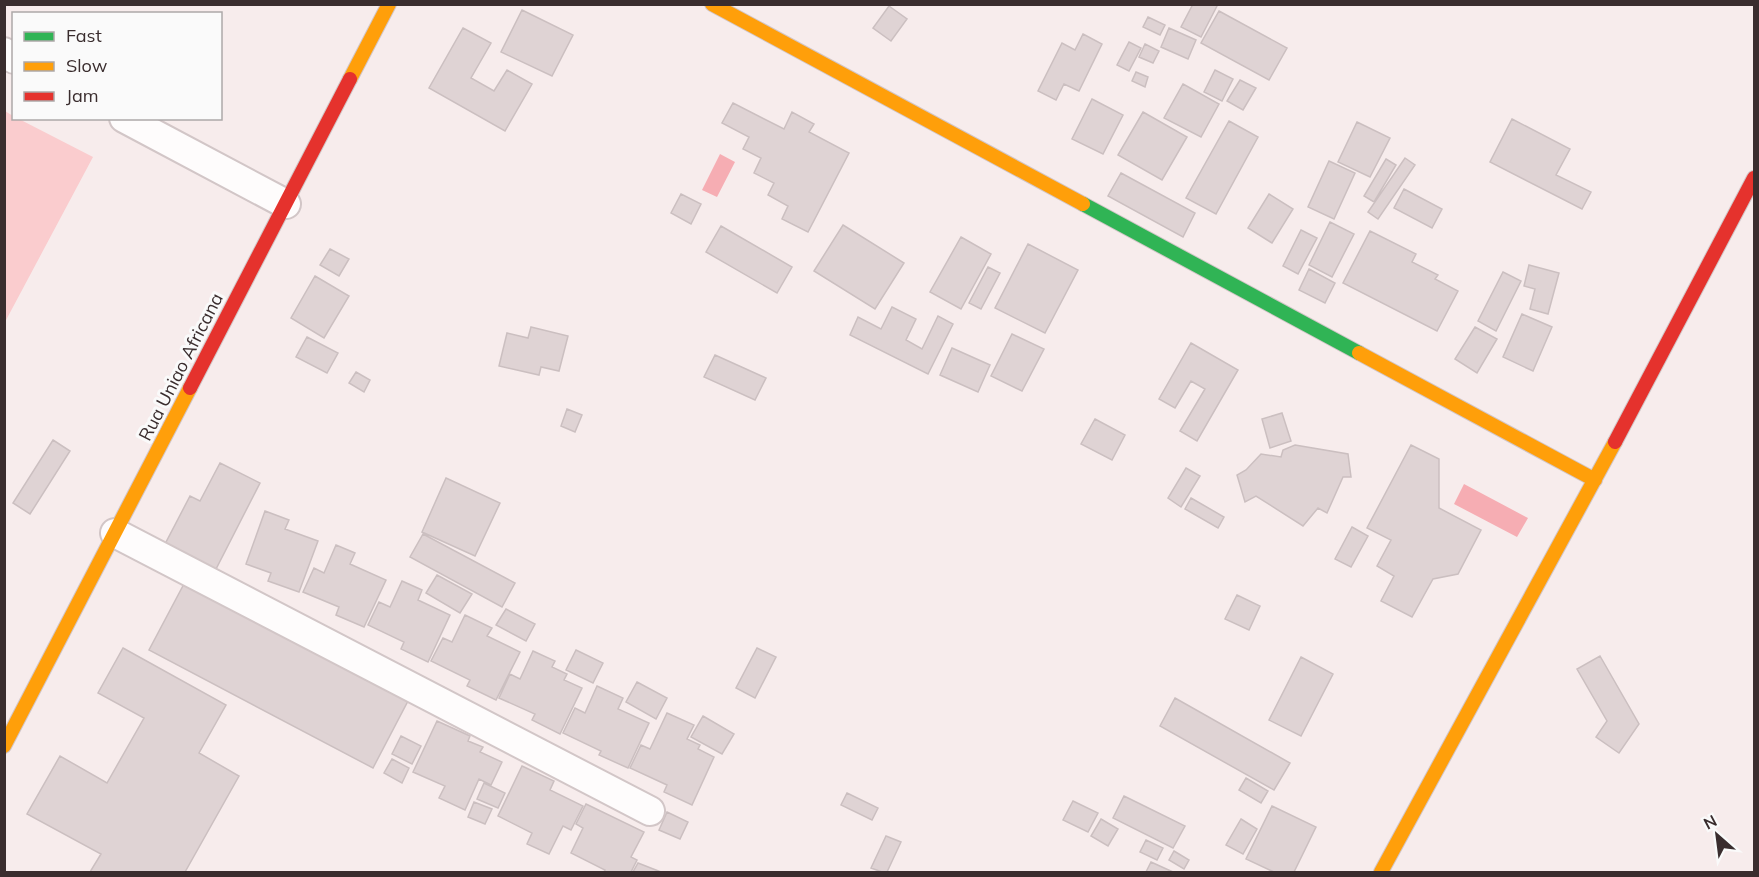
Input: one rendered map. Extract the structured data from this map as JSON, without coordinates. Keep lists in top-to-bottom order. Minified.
{"streets":{"street":["Rua Uniao Africana"]},"legend":["Fast","Slow","Jam"],"north":"top left"}
